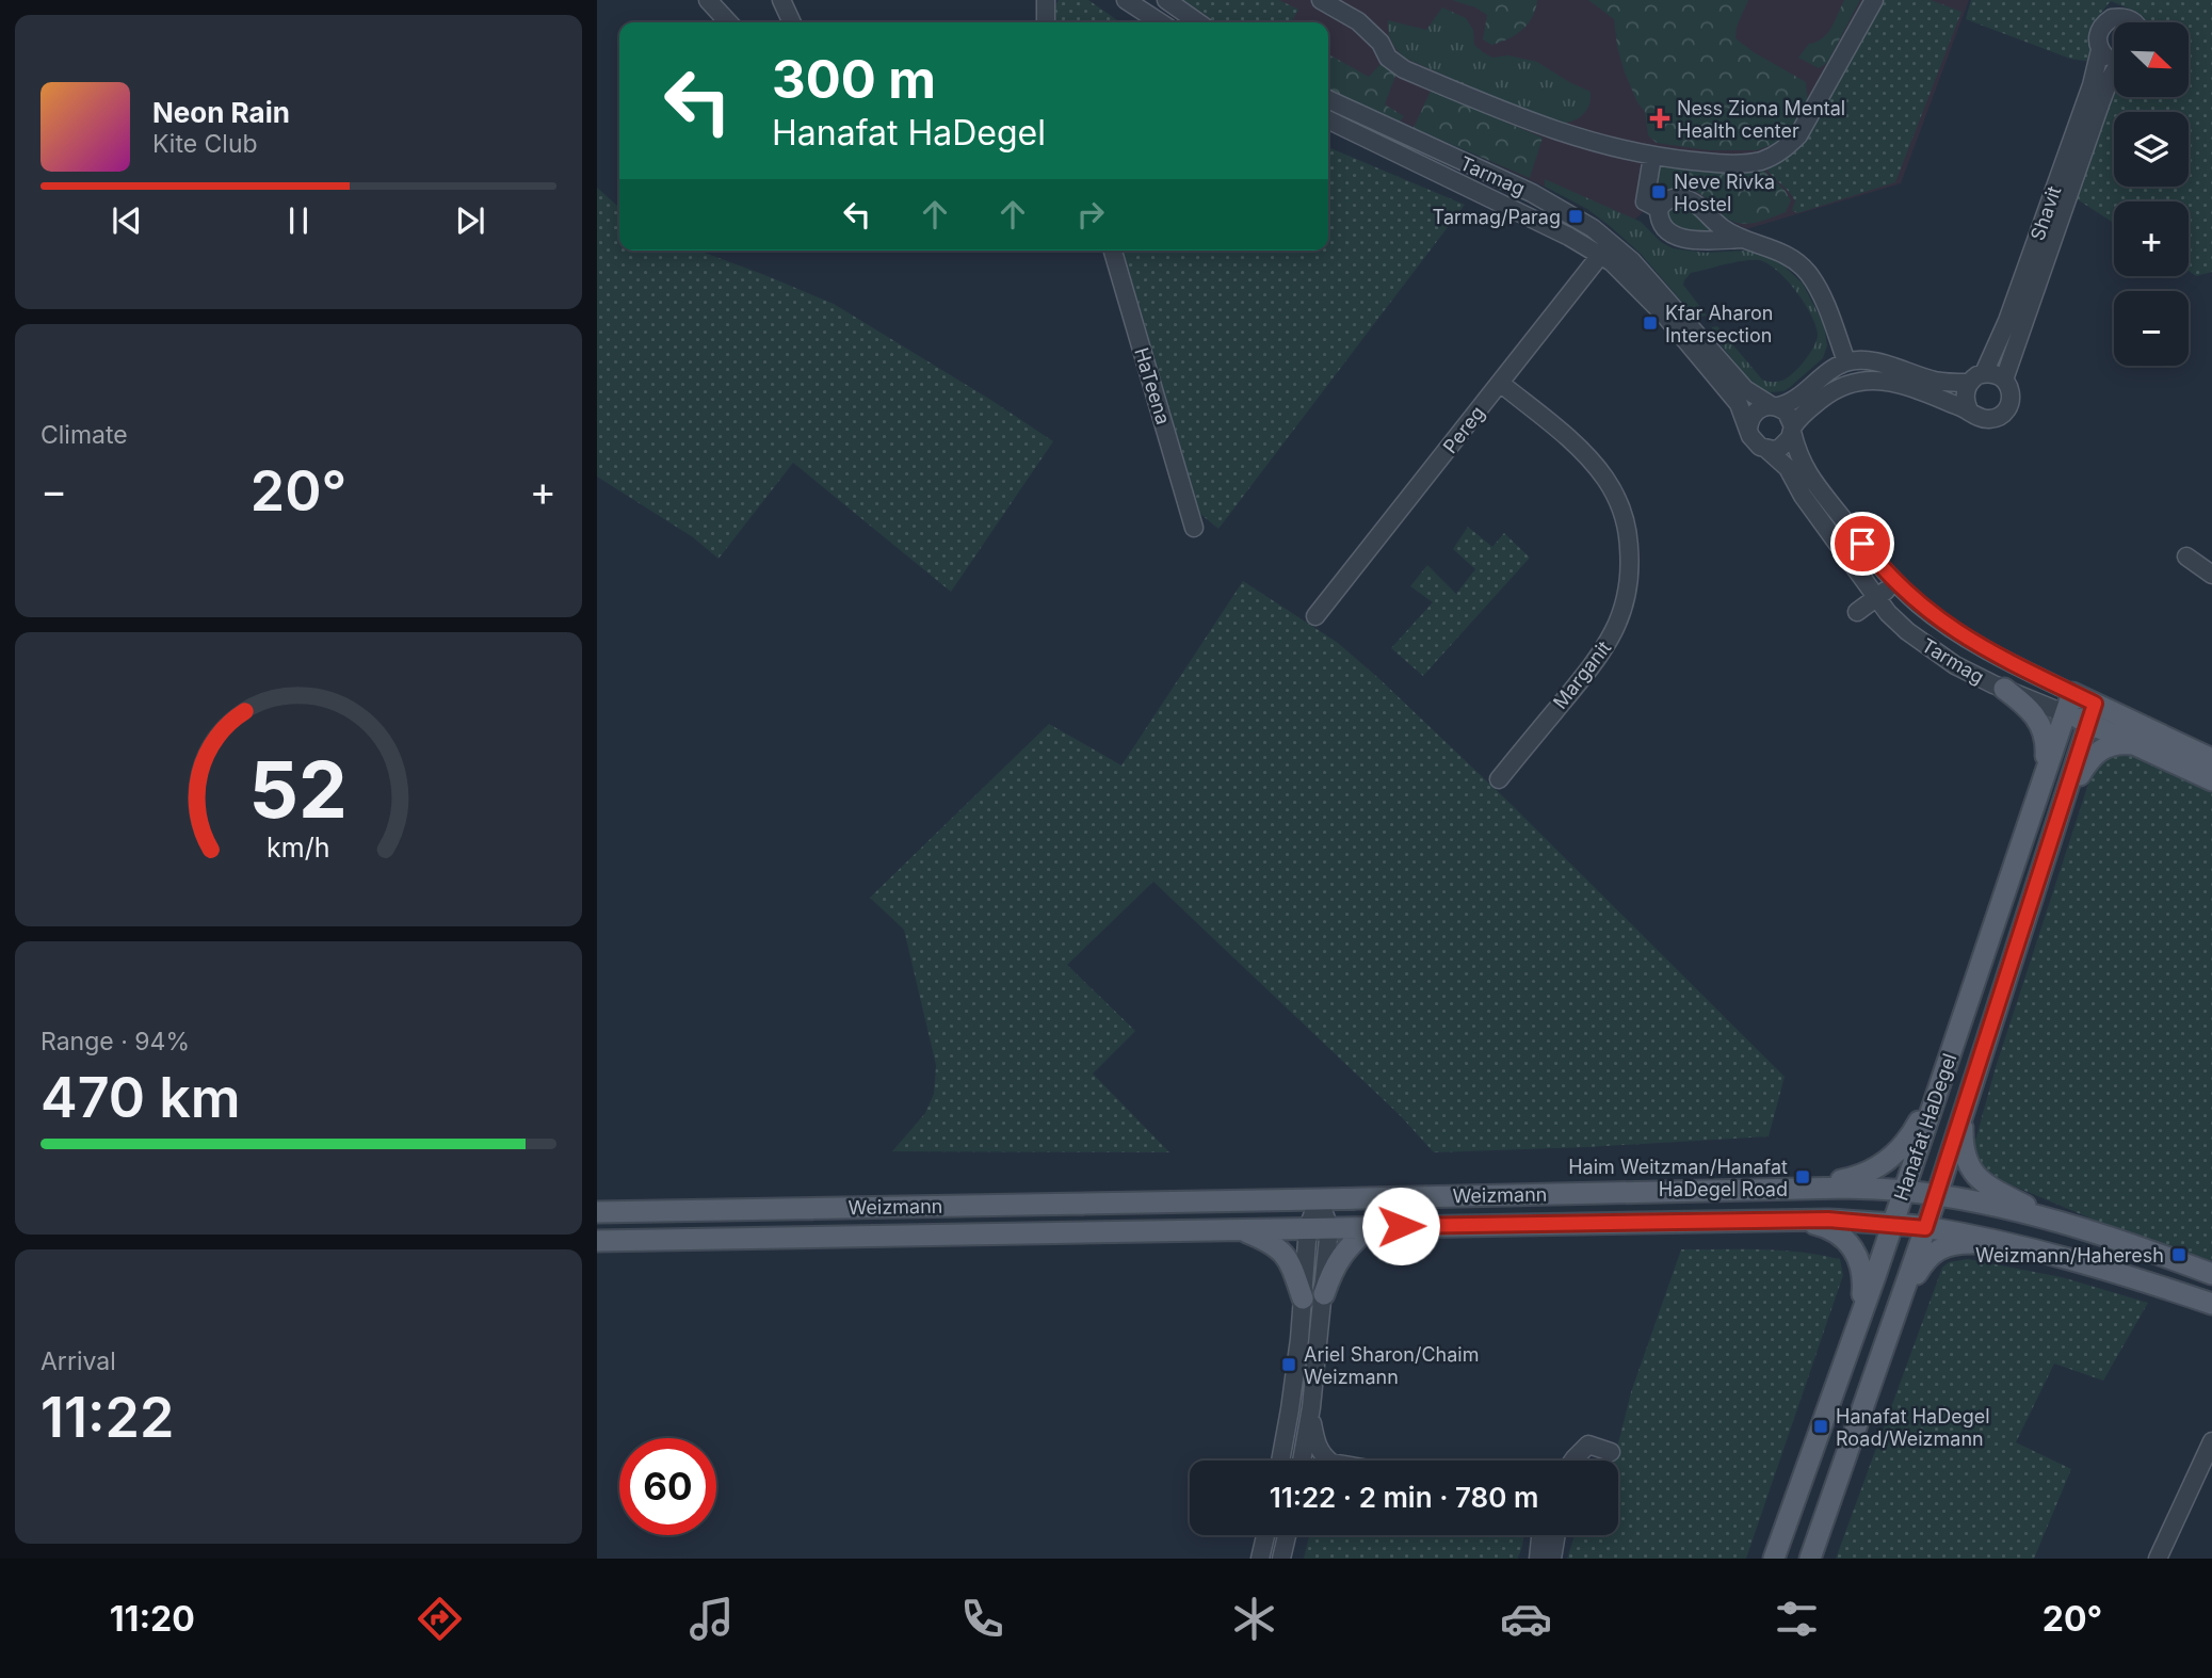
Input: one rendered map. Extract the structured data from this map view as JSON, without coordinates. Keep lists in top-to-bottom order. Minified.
{"streets":{"main road":["Tarmag","Hanafat HaDegel","Weizmann"],"street":["Shavit","HaTeena","Pereg","Marganit"]},"crossings":[["Tarmag","Pereg"],["Tarmag","Hanafat HaDegel"],["Pereg","Marganit"],["Hanafat HaDegel","Weizmann"]],"places":{"health":["Ness Ziona Mental Health center"],"transit":["Neve Rivka Hostel","Tarmag/Parag","Kfar Aharon Intersection","Haim Weitzman/Hanafat HaDegel Road","Weizmann/Haheresh","Ariel Sharon/Chaim Weizmann","Hanafat HaDegel Road/Weizmann"]},"north":"bottom right","page":{"map_buttons":["+","−"],"turn":["300 m","Hanafat HaDegel"],"song":["Neon Rain","Kite Club"],"tile":["Climate",["Range · 94%","470 km"],["Arrival","11:22"]],"heat":["−","20°","+"],"limit":"60","trip":"11:22 · 2 min · 780 m","tabs":["11:20","20°"],"gauge":["52","km/h"]}}
